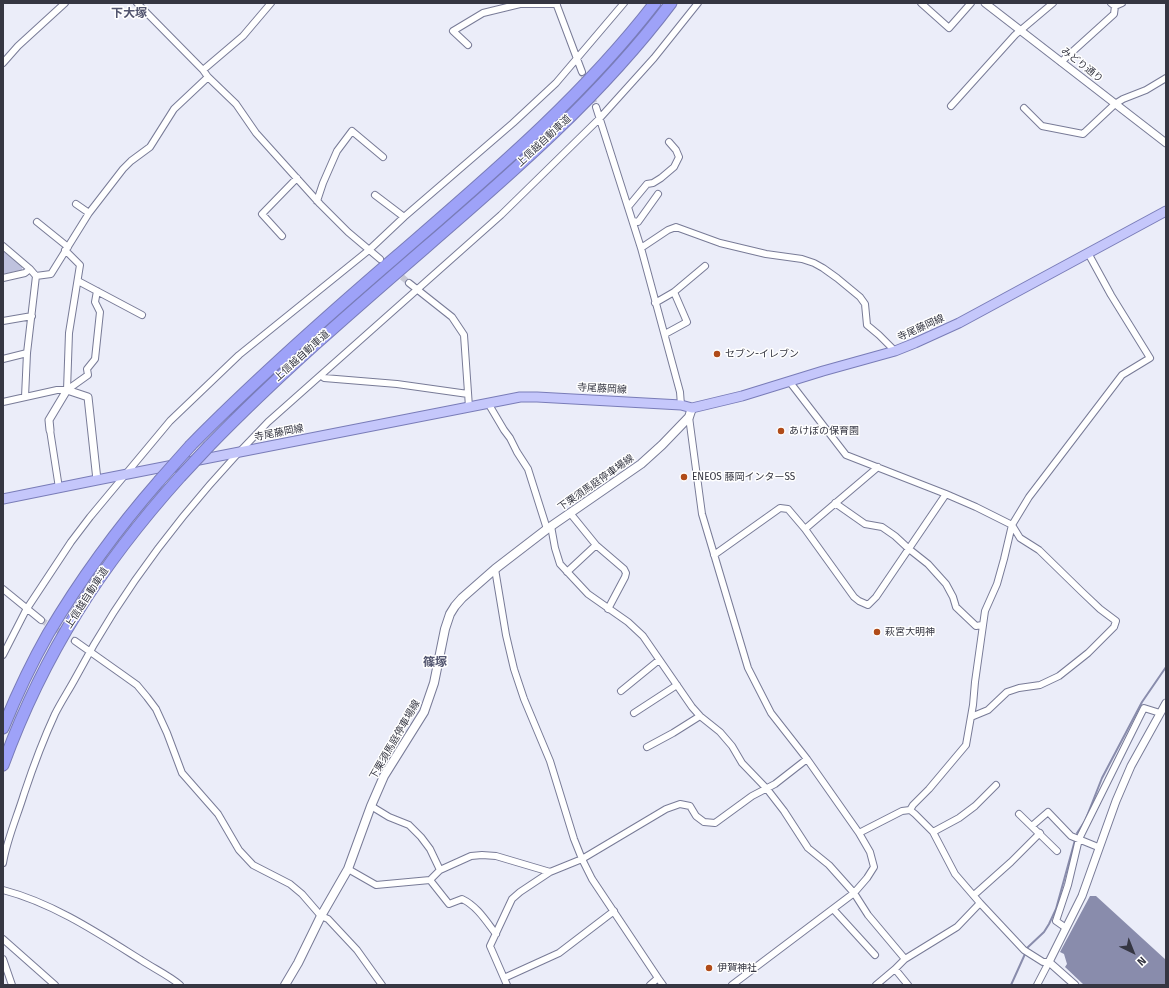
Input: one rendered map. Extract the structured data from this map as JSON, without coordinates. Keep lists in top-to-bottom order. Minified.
{"streets":{"highway":["上信越自動車道"],"main road":["寺尾藤岡線","下栗須馬庭停車場線"],"street":["みどり通り"]},"crossings":[["寺尾藤岡線","下栗須馬庭停車場線"]],"districts":["下大塚","篠塚"],"places":["セブン-イレブン","あけぼの保育園","ENEOS 藤岡インターSS","萩宮大明神","伊賀神社"],"north":"bottom right"}
